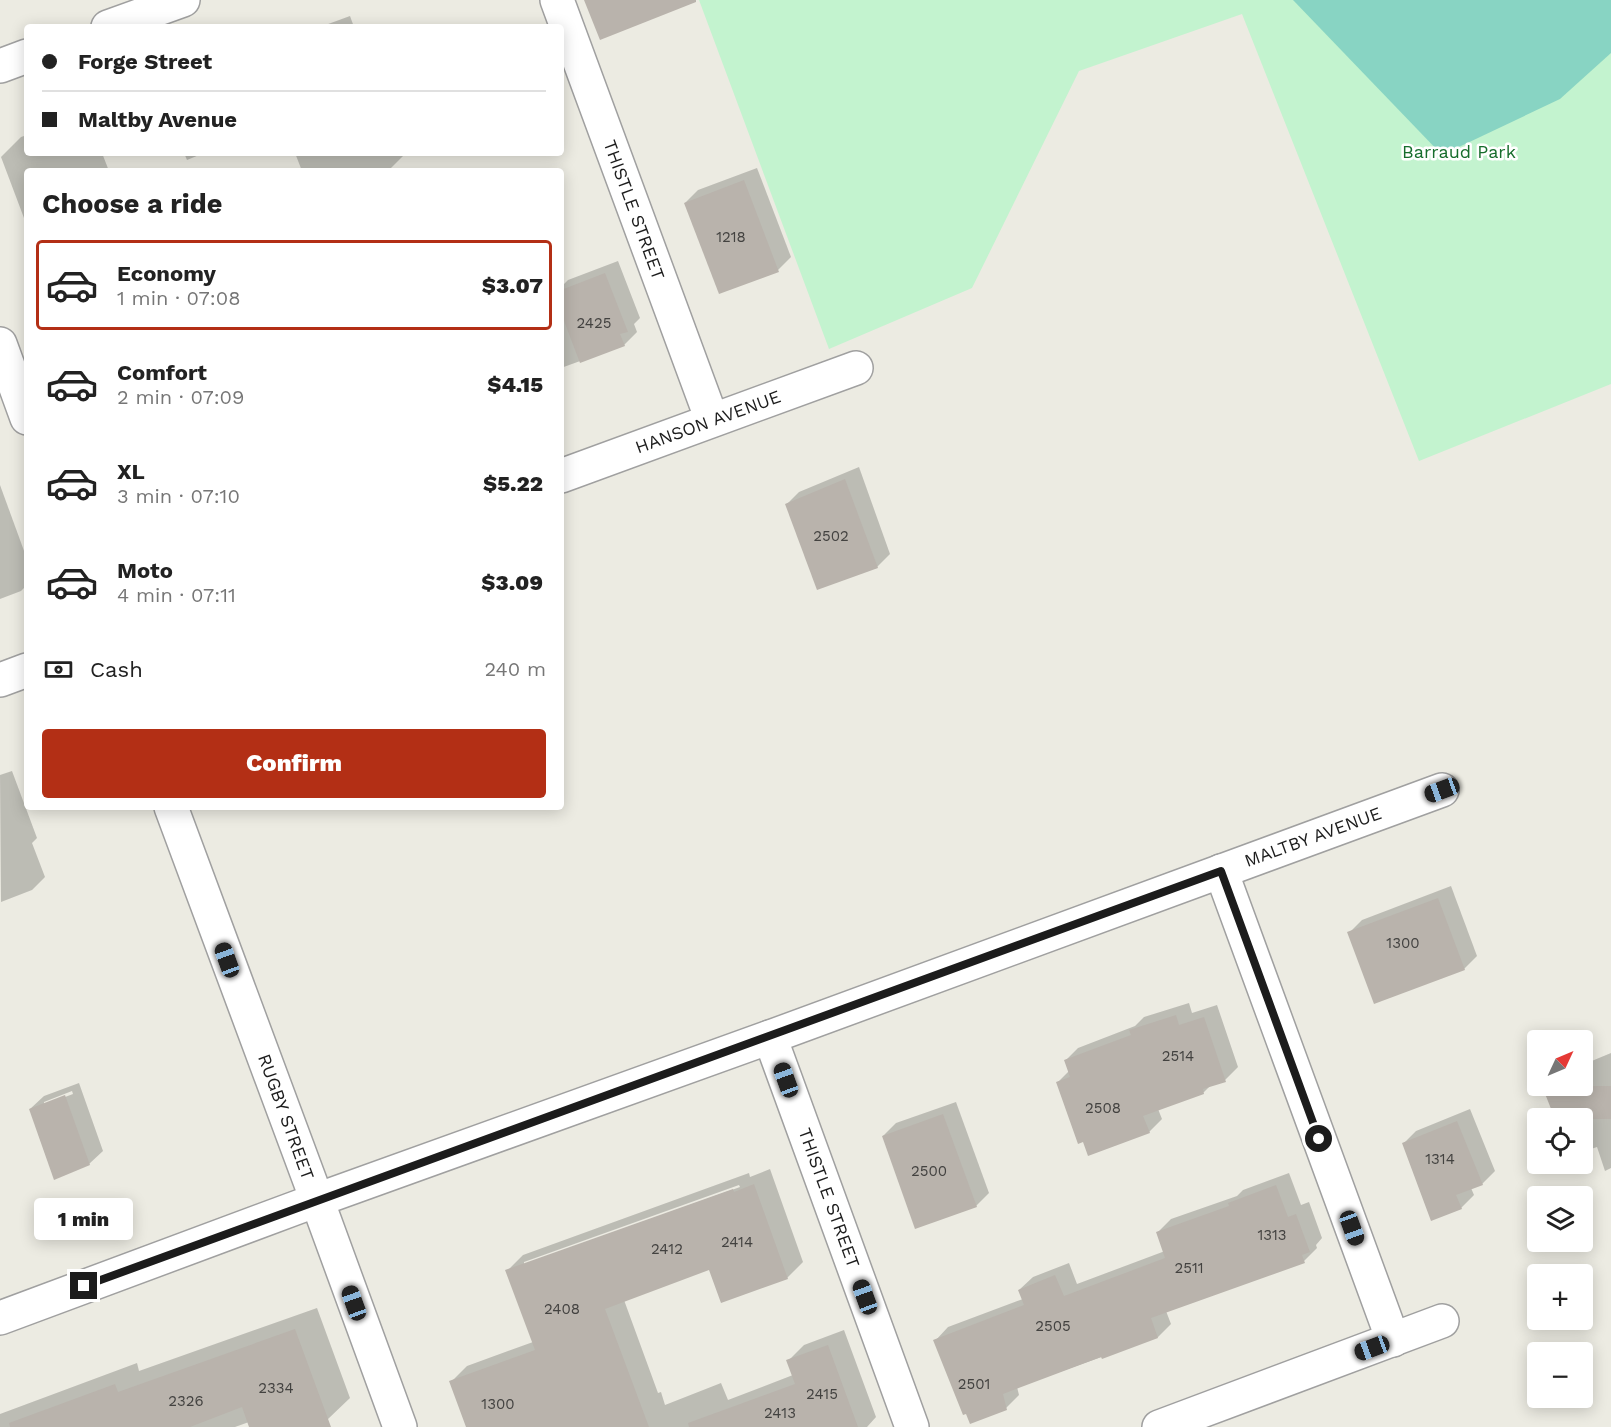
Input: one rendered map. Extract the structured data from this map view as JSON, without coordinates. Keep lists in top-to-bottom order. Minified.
{"streets":{"street":["THISTLE STREET","HANSON AVENUE","MALTBY AVENUE","RUGBY STREET"]},"crossings":[["THISTLE STREET","HANSON AVENUE"],["THISTLE STREET","MALTBY AVENUE"],["MALTBY AVENUE","RUGBY STREET"]],"parks":["Barraud Park"],"house_numbers":["1218","2425","2502","1300","2514","2508","1314","2500","1313","2414","2412","2511","2408","2505","2501","2334","2415","2326","1300","2413"],"north":"top right","page":{"banner":["Forge Street","Maltby Avenue"],"heading":"Choose a ride","list":[{"name":"Economy","note":"1 min · 07:08","value":"$3.07"},{"name":"Comfort","note":"2 min · 07:09","value":"$4.15"},{"name":"XL","note":"3 min · 07:10","value":"$5.22"},{"name":"Moto","note":"4 min · 07:11","value":"$3.09"}],"pay":["Cash","240 m"],"buttons":"Confirm","map_buttons":["+","−"],"bubble":"1 min"}}
